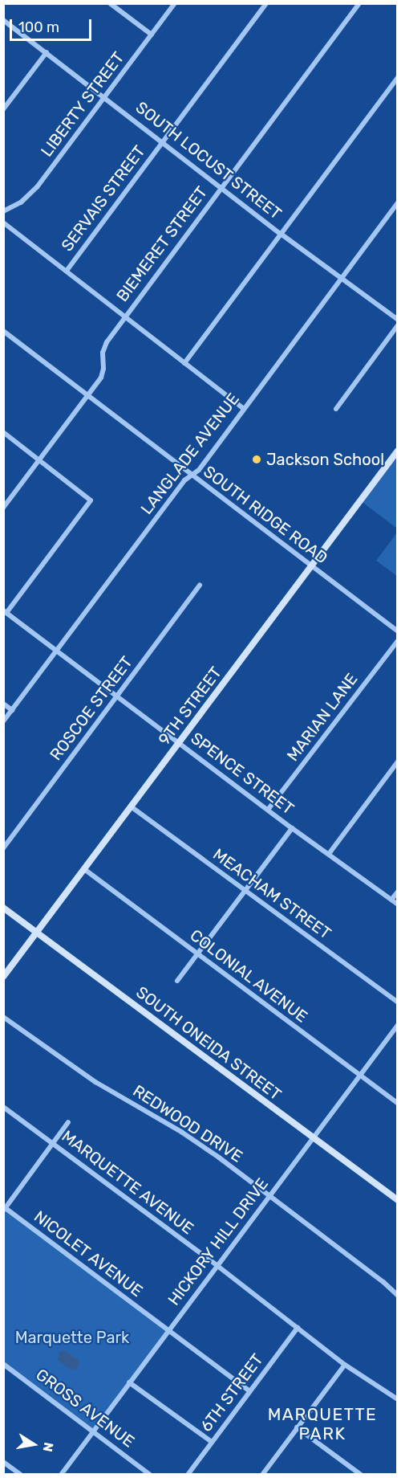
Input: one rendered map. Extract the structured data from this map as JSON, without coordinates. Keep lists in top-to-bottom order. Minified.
{"streets":{"street":["LIBERTY STREET","SOUTH LOCUST STREET","SERVAIS STREET","BIEMERET STREET","LANGLADE AVENUE","SOUTH RIDGE ROAD","9TH STREET","ROSCOE STREET","MARIAN LANE","SPENCE STREET","MEACHAM STREET","COLONIAL AVENUE","SOUTH ONEIDA STREET","REDWOOD DRIVE","MARQUETTE AVENUE","HICKORY HILL DRIVE","NICOLET AVENUE","6TH STREET","GROSS AVENUE"]},"crossings":[["LIBERTY STREET","SOUTH LOCUST STREET"],["SOUTH LOCUST STREET","SERVAIS STREET"],["SOUTH LOCUST STREET","BIEMERET STREET"],["SOUTH LOCUST STREET","LANGLADE AVENUE"],["BIEMERET STREET","SOUTH RIDGE ROAD"],["LANGLADE AVENUE","SOUTH RIDGE ROAD"],["LANGLADE AVENUE","SPENCE STREET"],["SOUTH RIDGE ROAD","9TH STREET"],["9TH STREET","SPENCE STREET"],["9TH STREET","MEACHAM STREET"],["9TH STREET","COLONIAL AVENUE"],["9TH STREET","SOUTH ONEIDA STREET"],["ROSCOE STREET","SPENCE STREET"],["MARIAN LANE","SPENCE STREET"],["COLONIAL AVENUE","HICKORY HILL DRIVE"],["SOUTH ONEIDA STREET","HICKORY HILL DRIVE"],["REDWOOD DRIVE","HICKORY HILL DRIVE"],["MARQUETTE AVENUE","HICKORY HILL DRIVE"],["MARQUETTE AVENUE","6TH STREET"],["HICKORY HILL DRIVE","NICOLET AVENUE"],["HICKORY HILL DRIVE","GROSS AVENUE"],["NICOLET AVENUE","6TH STREET"]],"districts":["MARQUETTE PARK"],"parks":["Marquette Park"],"places":["Jackson School"],"scale_bar":"100 m","north":"right"}
